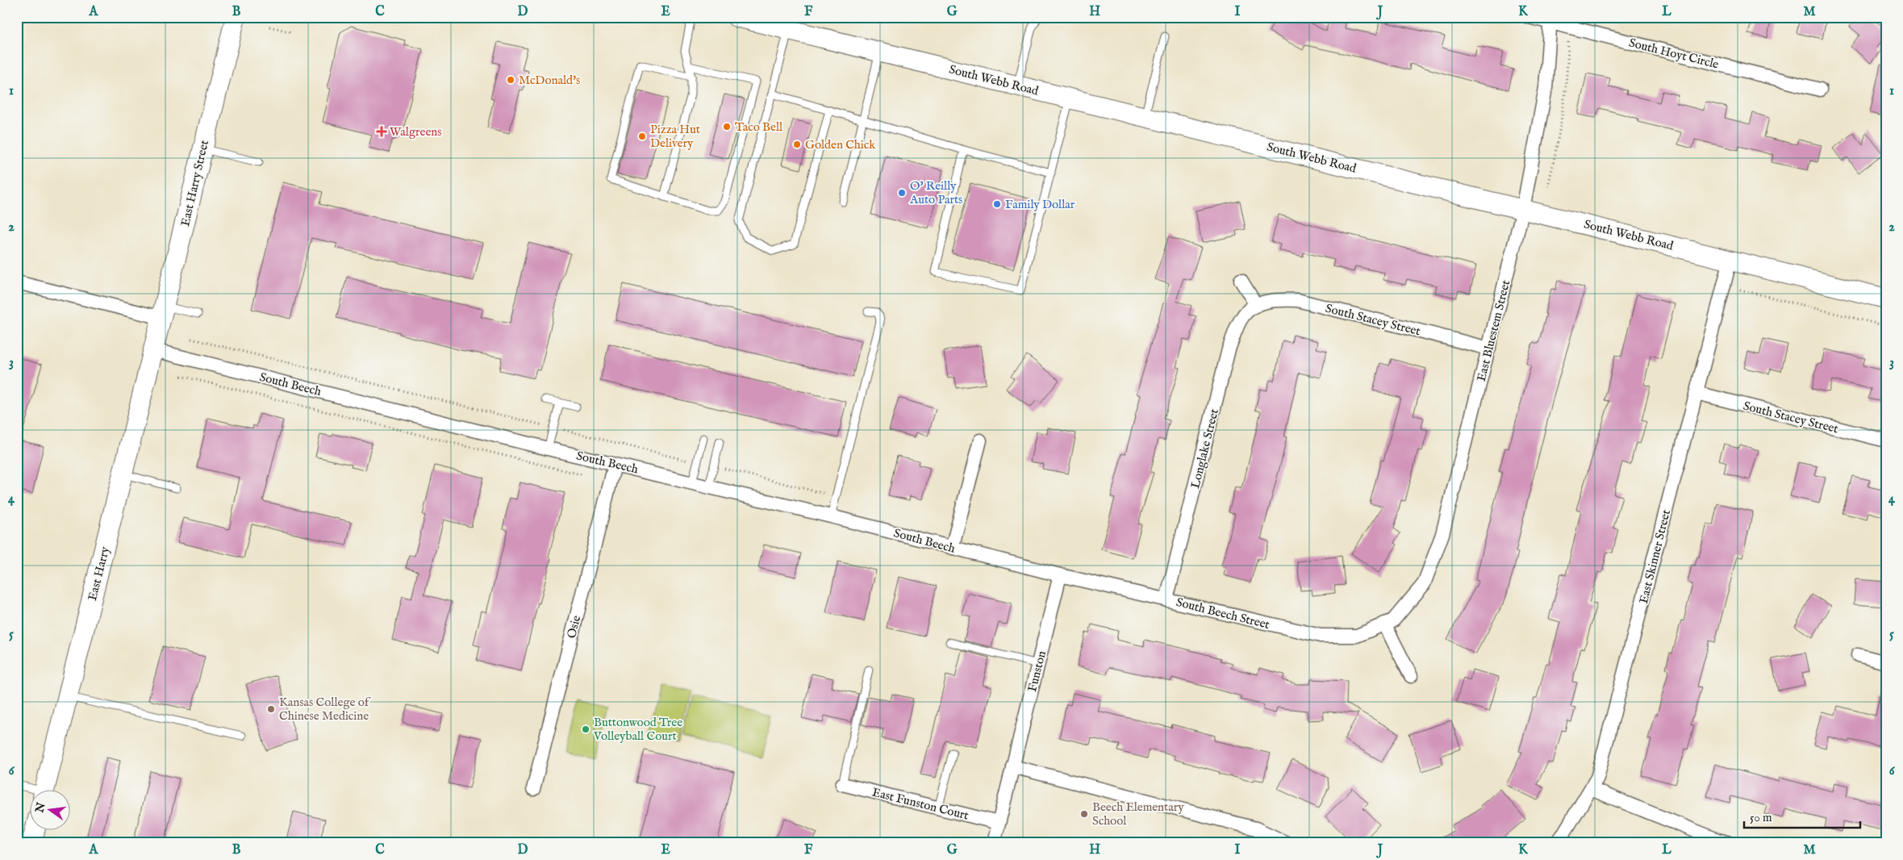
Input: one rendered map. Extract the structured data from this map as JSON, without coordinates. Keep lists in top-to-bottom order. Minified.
{"streets":{"main road":["South Webb Road","East Harry Street","East Harry"],"street":["South Hoyt Circle","South Stacey Street","East Bluestem Street","South Beech","Longlake Street","East Skinner Street","South Beech Street","Osie","Funston","East Funston Court"]},"crossings":[["South Hoyt Circle","East Bluestem Street"],["South Webb Road","East Bluestem Street"],["South Webb Road","East Skinner Street"],["East Harry Street","South Beech"],["East Harry Street","East Harry"],["South Stacey Street","East Bluestem Street"],["South Stacey Street","Longlake Street"],["South Stacey Street","East Skinner Street"],["East Bluestem Street","South Beech Street"],["South Beech","East Harry"],["South Beech","South Beech Street"],["South Beech","Osie"],["South Beech","Funston"],["Longlake Street","South Beech Street"],["South Beech Street","Funston"],["Funston","East Funston Court"]],"places":{"other":["McDonald's","Taco Bell","Pizza Hut Delivery","Golden Chick","O' Reilly Auto Parts","Family Dollar","Kansas College of Chinese Medicine","Buttonwood Tree Volleyball Court","Beech Elementary School"],"health":["Walgreens"]},"scale_bar":"50 m","north":"left","grid":{"columns":["A","B","C","D","E","F","G","H","I","J","K","L","M"],"rows":["1","2","3","4","5","6"]}}
